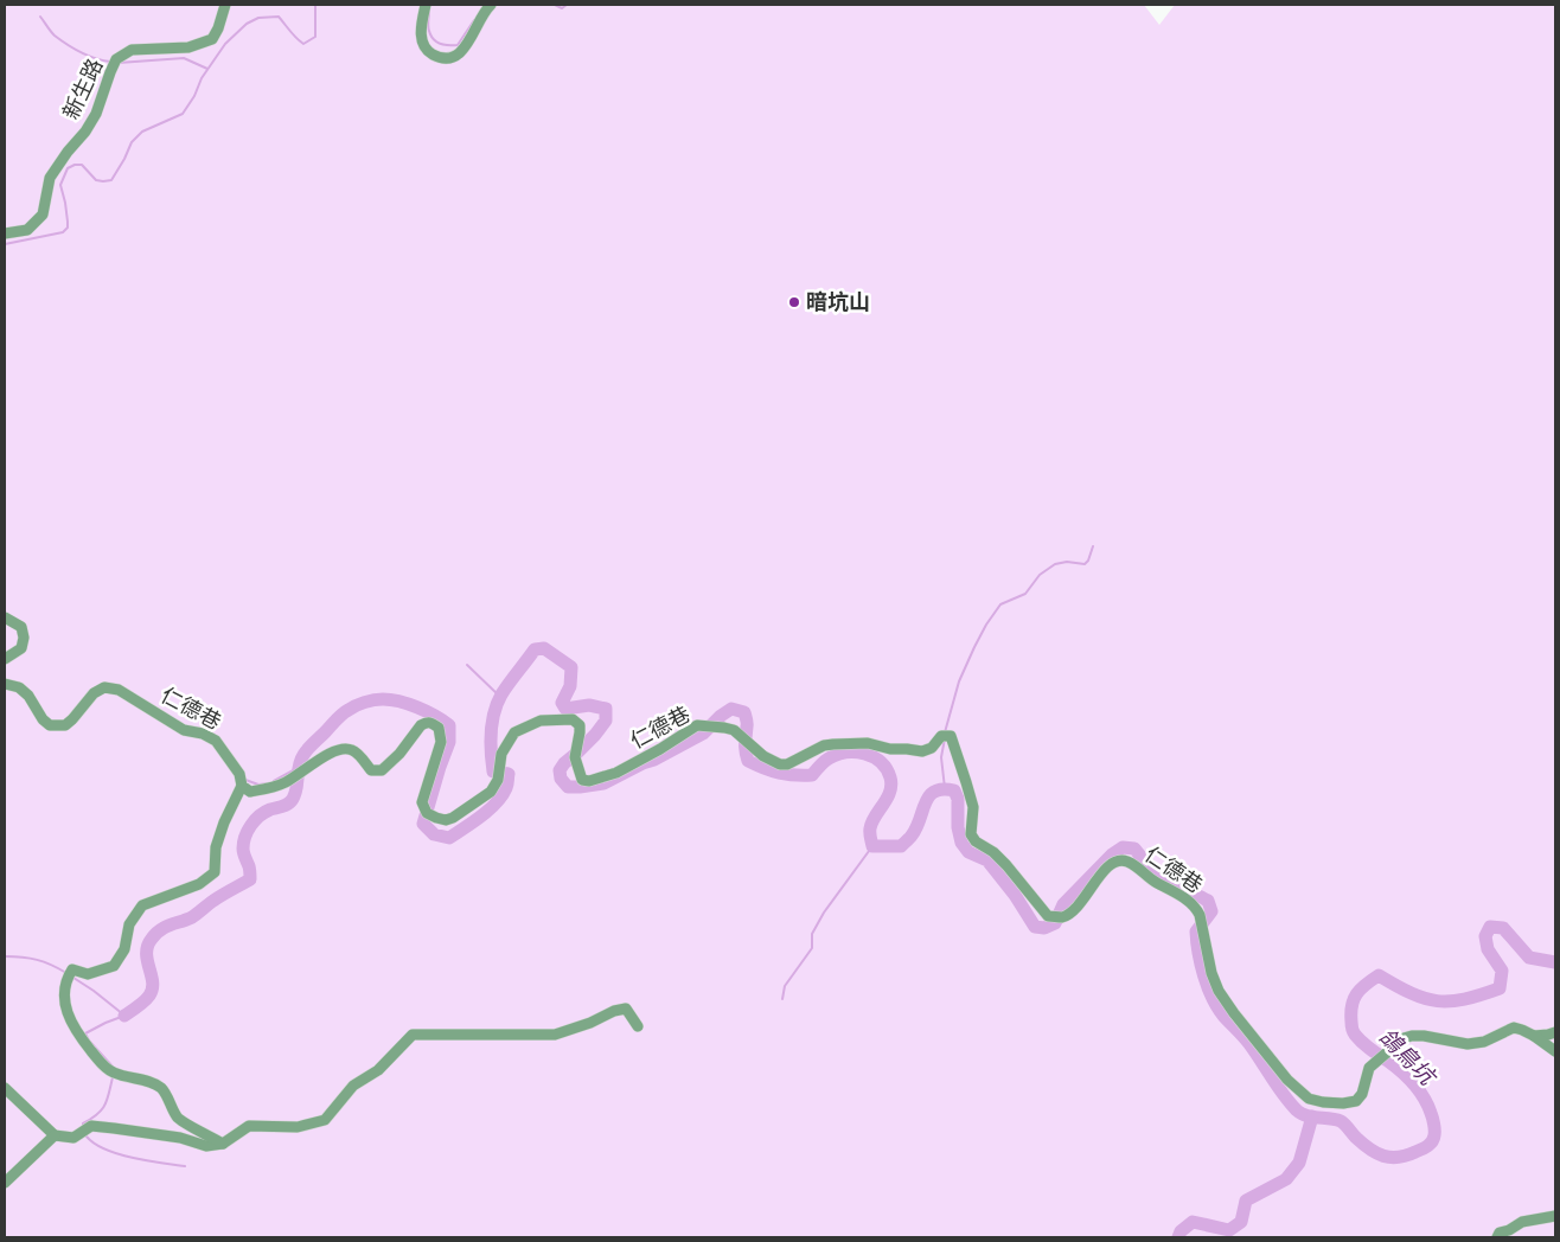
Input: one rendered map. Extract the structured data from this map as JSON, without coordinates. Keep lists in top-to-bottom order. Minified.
{"streets":{"street":["新生路","仁德巷"]},"water":["鴿鳥坑"],"places":["暗坑山"]}
